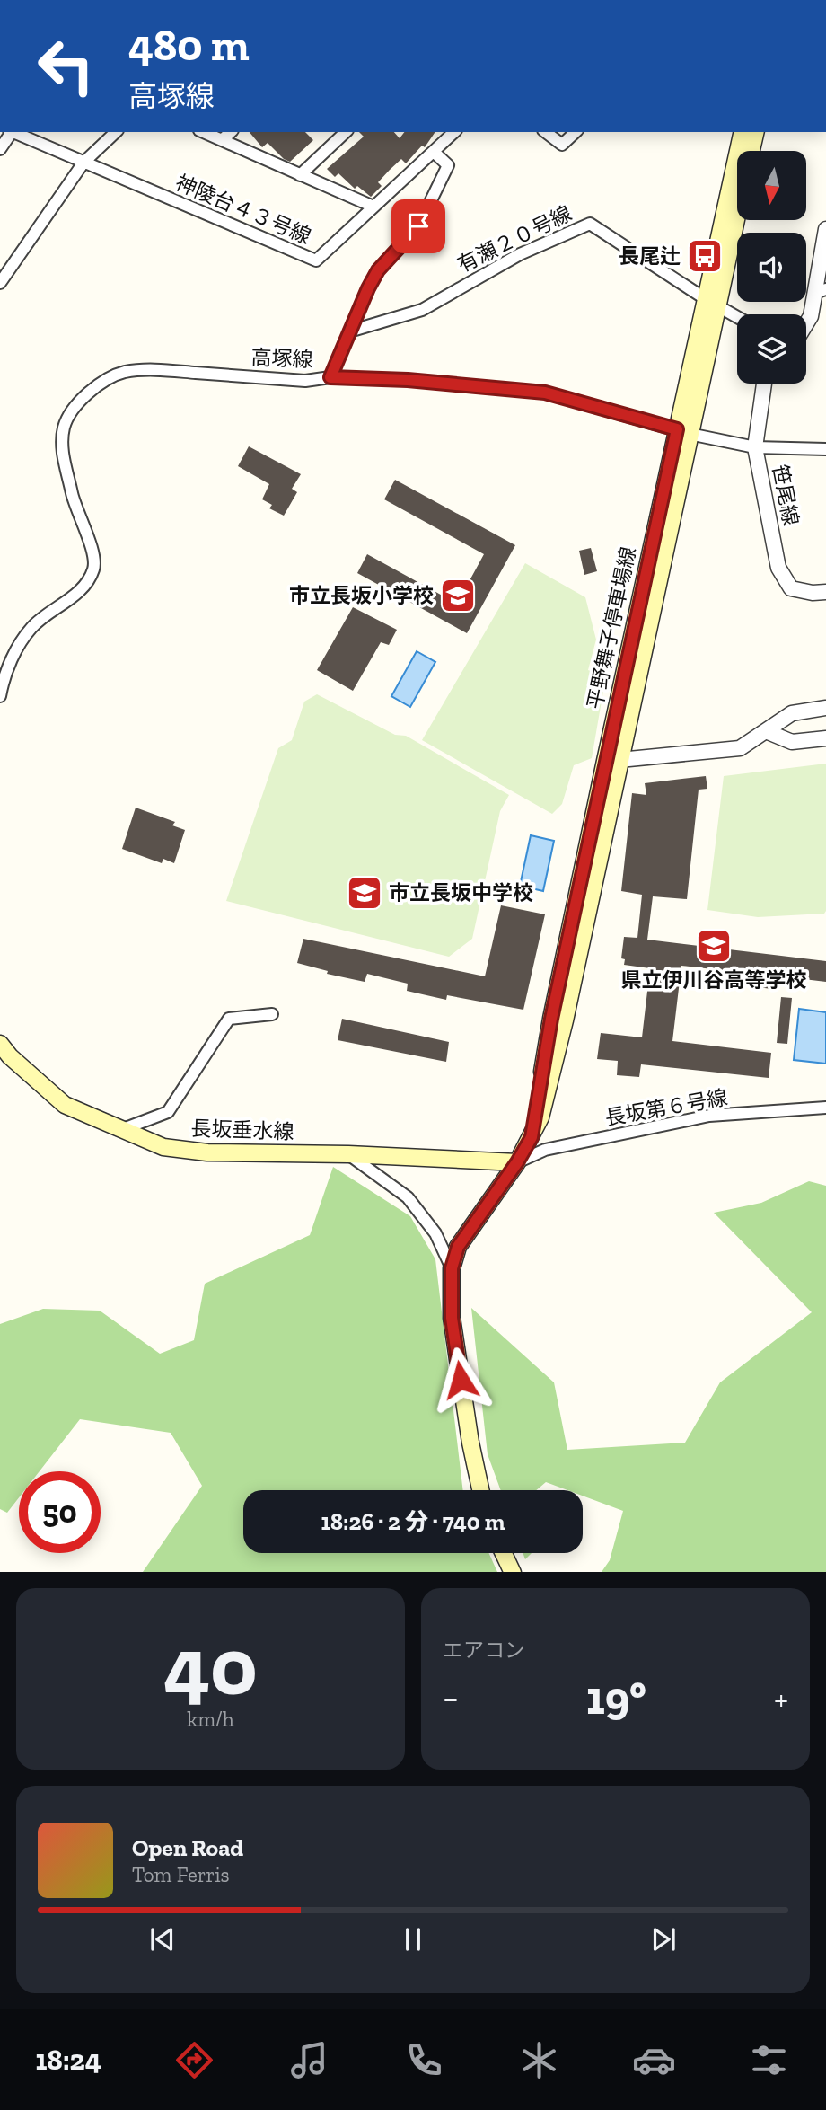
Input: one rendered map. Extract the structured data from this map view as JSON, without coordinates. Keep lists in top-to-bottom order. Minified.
{"streets":{"main road":["平野舞子停車場線","長坂垂水線"],"street":["神陵台４３号線","有瀬２０号線","高塚線","笹尾線","長坂第６号線"]},"crossings":[["有瀬２０号線","平野舞子停車場線"],["高塚線","笹尾線"],["高塚線","平野舞子停車場線"],["平野舞子停車場線","長坂第６号線"],["平野舞子停車場線","長坂垂水線"],["長坂第６号線","長坂垂水線"]],"places":{"bus stop":["長尾辻"],"school or university":["市立長坂小学校","市立長坂中学校","県立伊川谷高等学校"]},"north":"bottom","page":{"turn":["480 m","高塚線"],"limit":"50","trip":"18:26 · 2 分 · 740 m","tile":[["40","km/h"],"エアコン"],"heat":["−","19°","+"],"song":["Open Road","Tom Ferris"],"tabs":"18:24"}}
